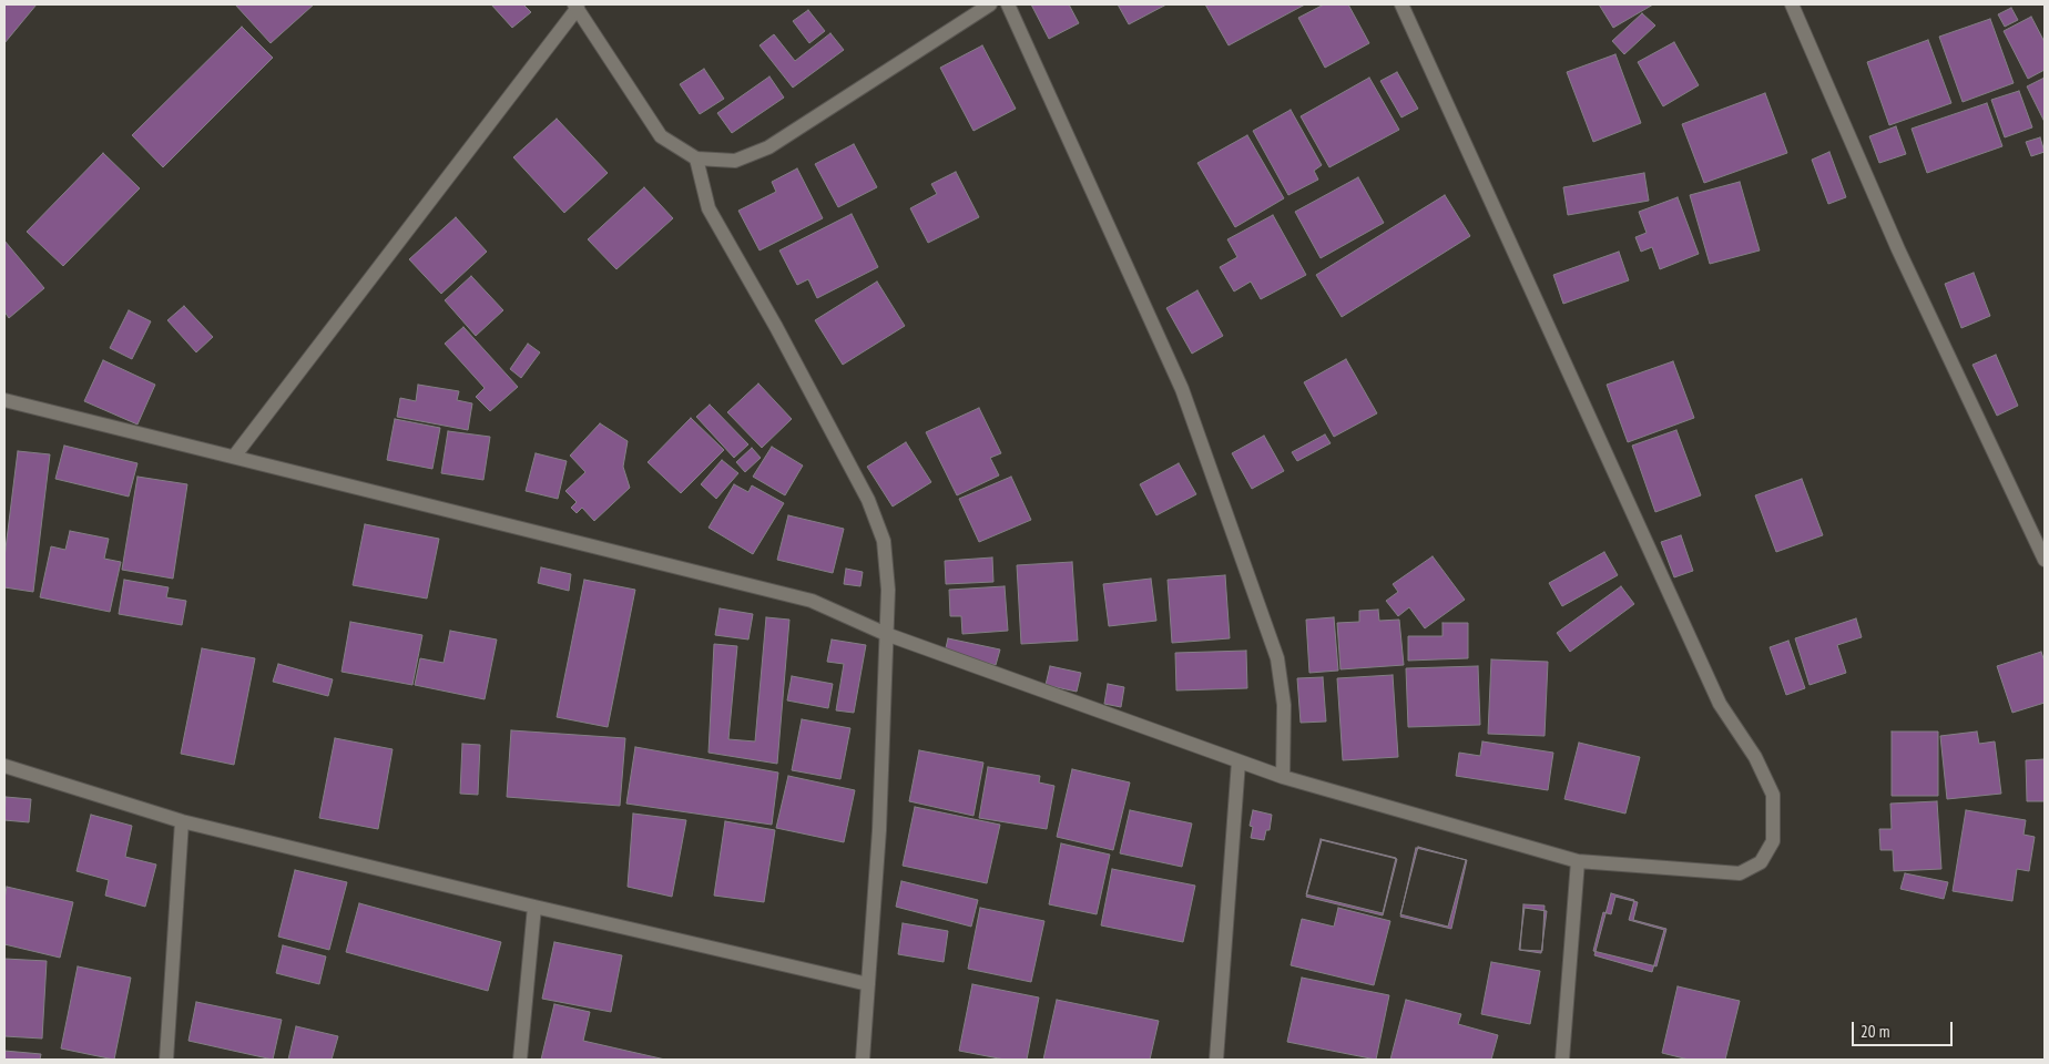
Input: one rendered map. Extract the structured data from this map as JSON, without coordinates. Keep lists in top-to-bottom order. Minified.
{"scale_bar":"20 m"}
